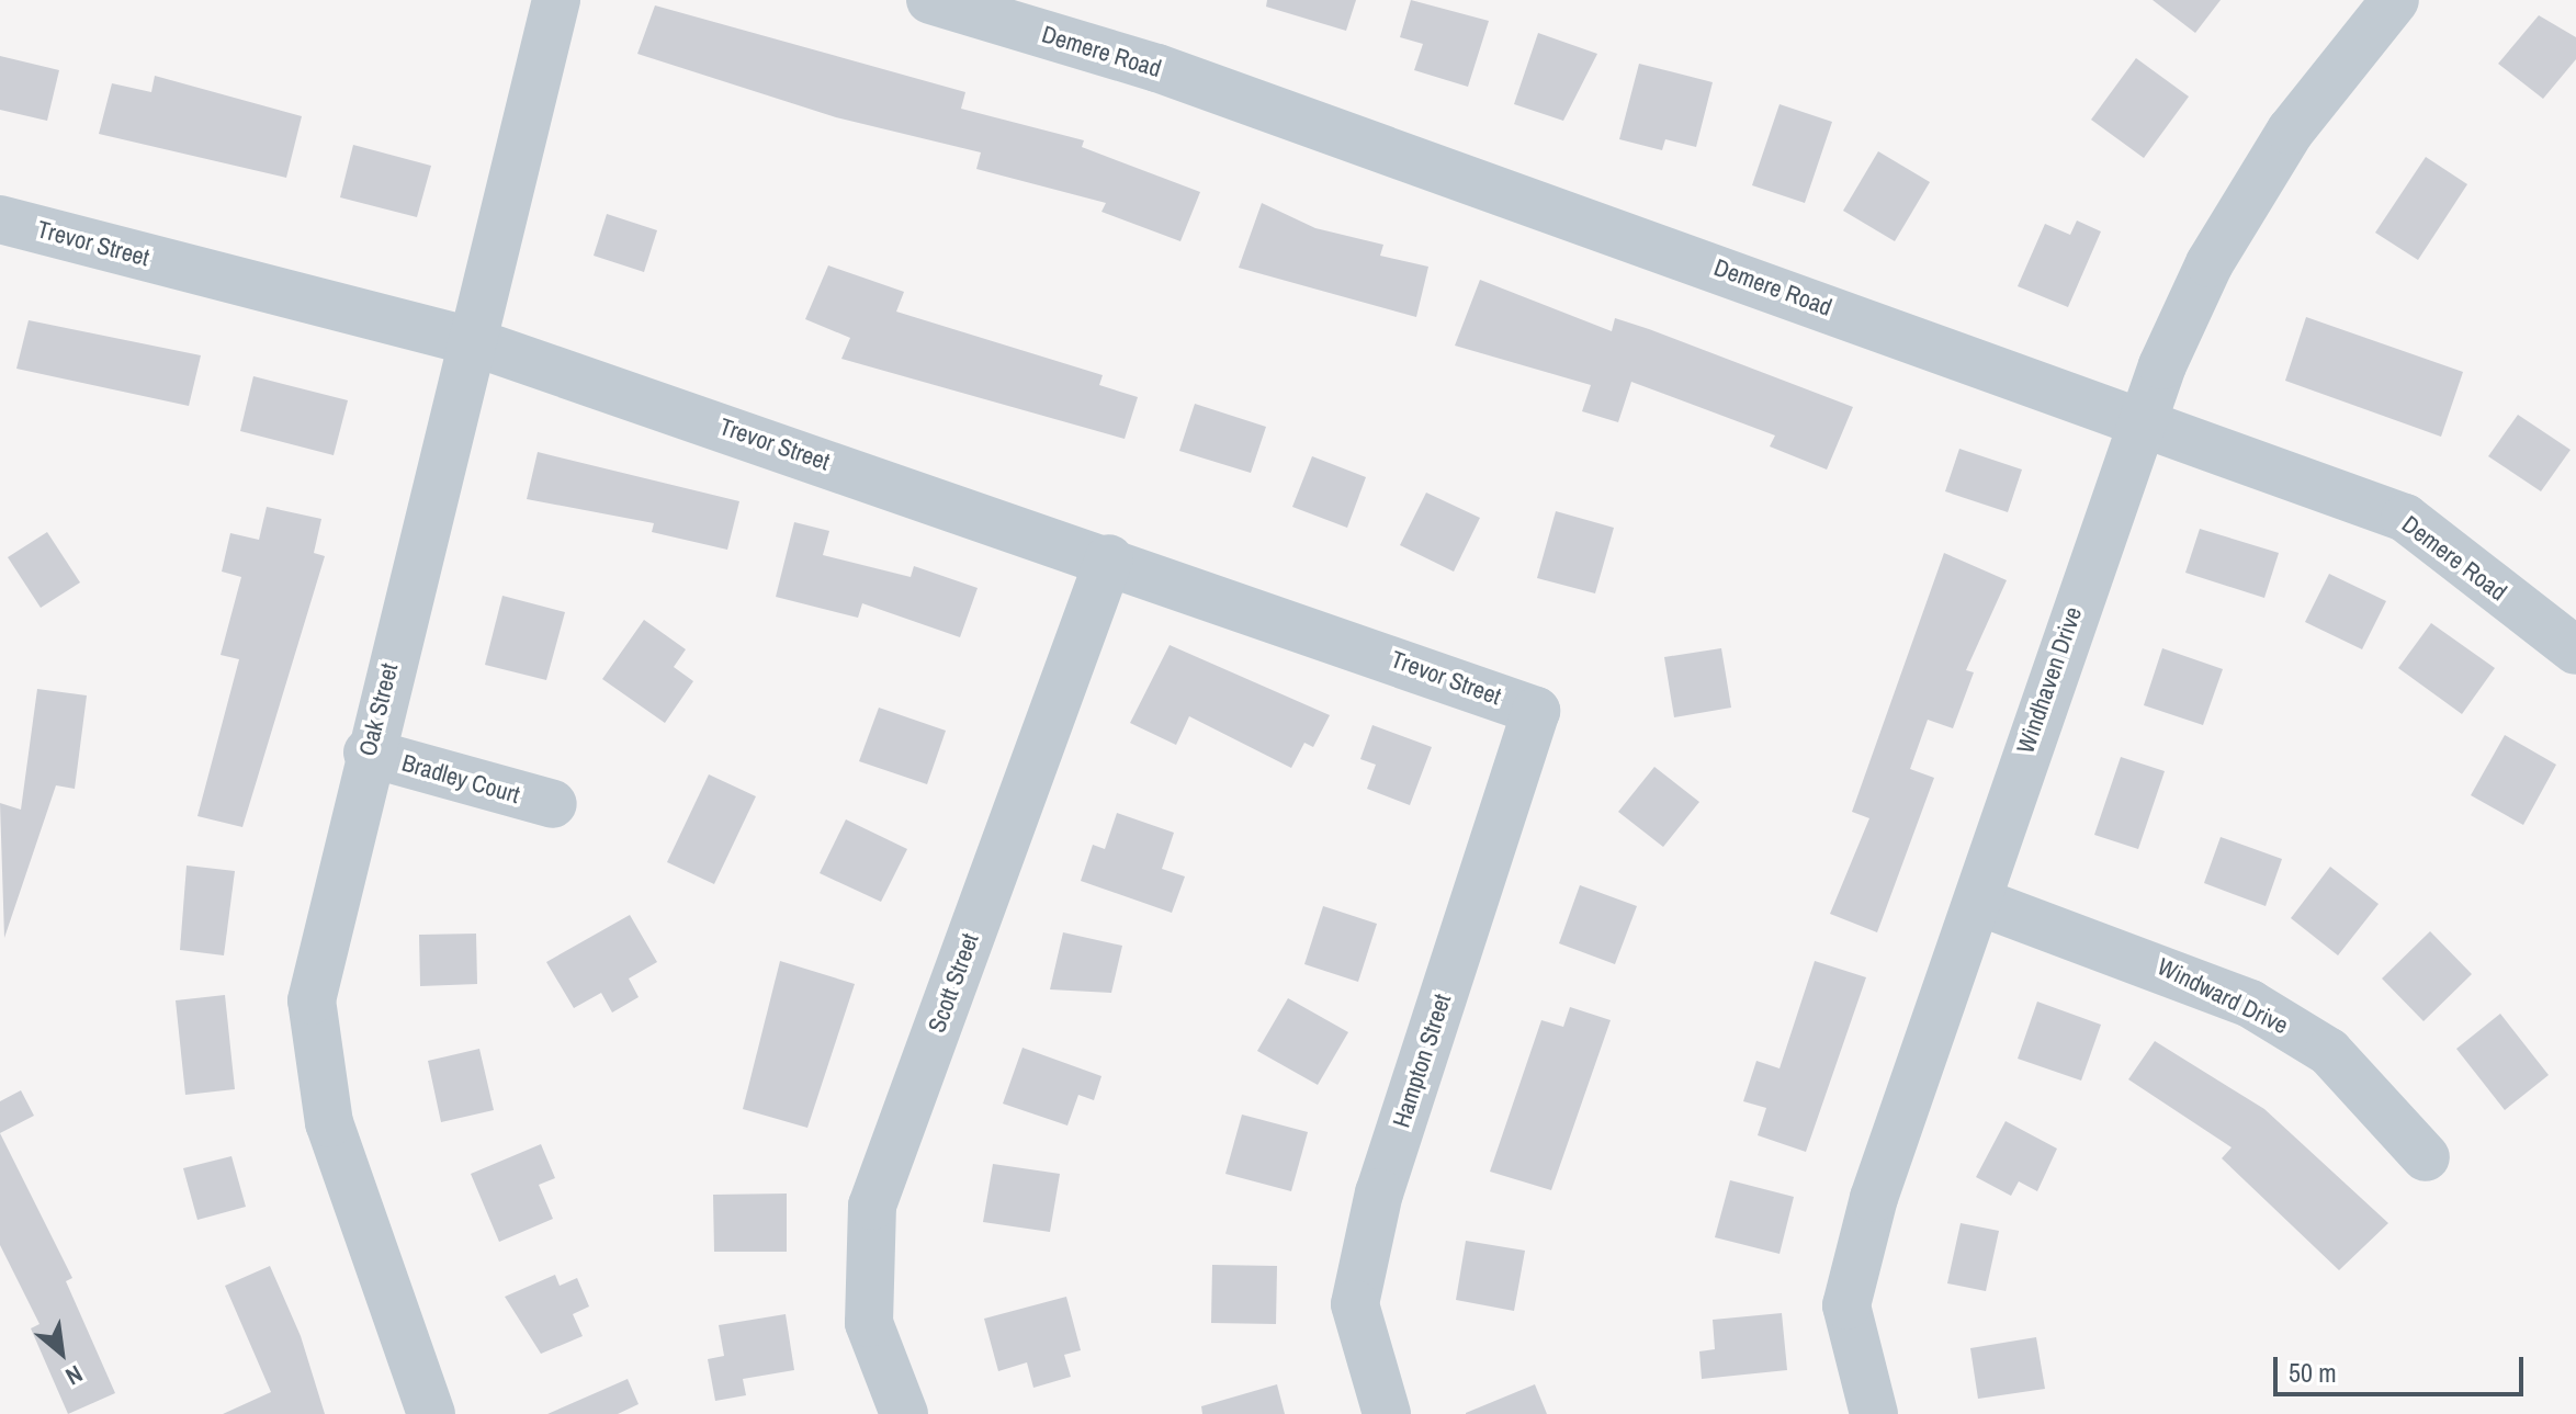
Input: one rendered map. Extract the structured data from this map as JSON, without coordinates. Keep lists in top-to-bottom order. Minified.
{"streets":{"street":["Demere Road","Trevor Street","Windhaven Drive","Oak Street","Bradley Court","Scott Street","Windward Drive","Hampton Street"]},"crossings":[["Demere Road","Windhaven Drive"],["Trevor Street","Oak Street"],["Trevor Street","Scott Street"],["Trevor Street","Hampton Street"],["Windhaven Drive","Windward Drive"],["Oak Street","Bradley Court"]],"scale_bar":"50 m","north":"bottom right"}
